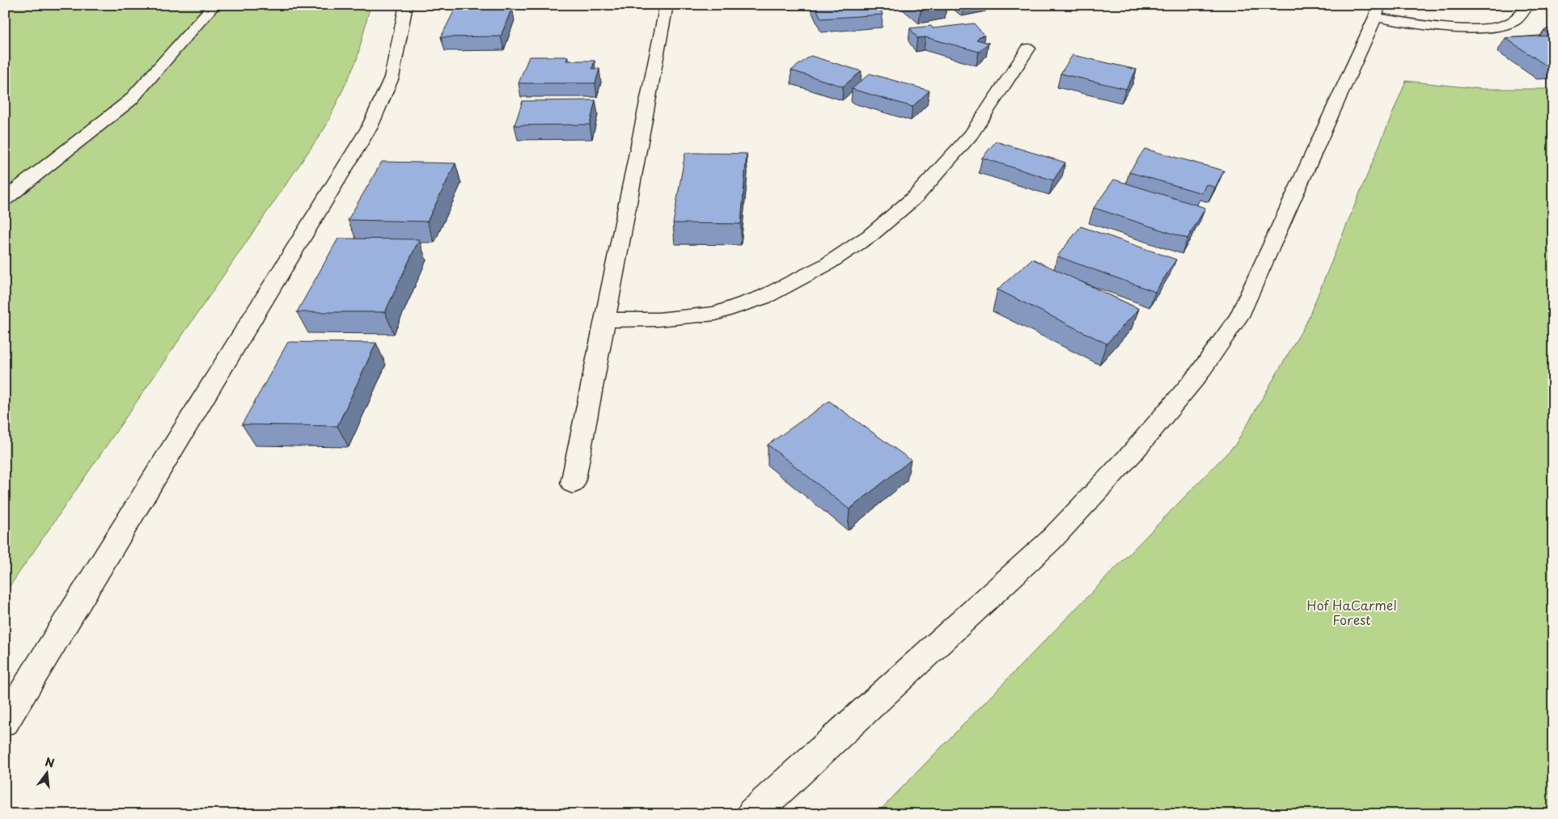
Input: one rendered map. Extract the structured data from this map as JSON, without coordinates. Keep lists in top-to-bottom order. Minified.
{"parks":["Hof HaCarmel Forest"],"north":"top"}
